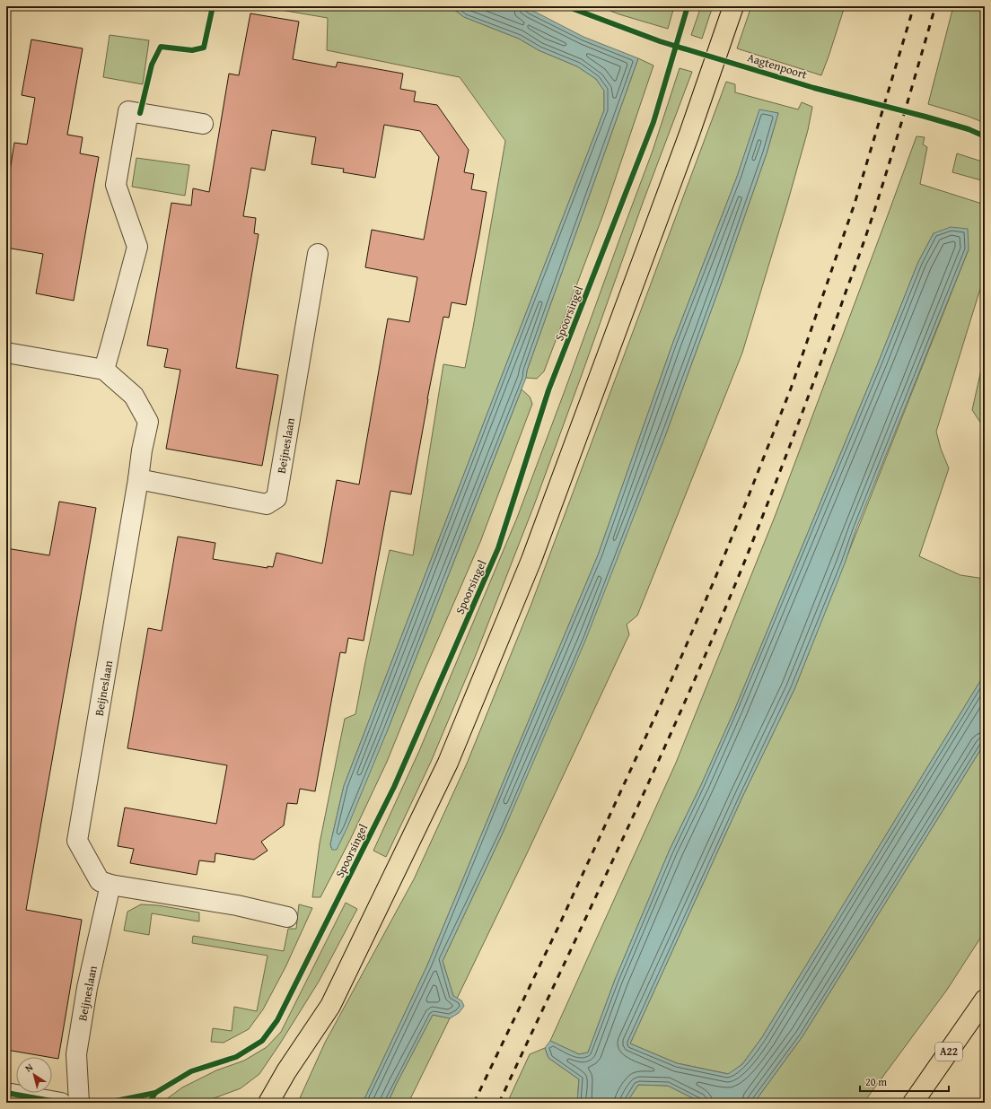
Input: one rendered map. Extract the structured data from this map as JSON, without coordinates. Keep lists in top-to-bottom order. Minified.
{"streets":{"main road":["A22"],"street":["Beijneslaan"],"cycle path":["Aagtenpoort","Spoorsingel"]},"scale_bar":"20 m","north":"top left"}
